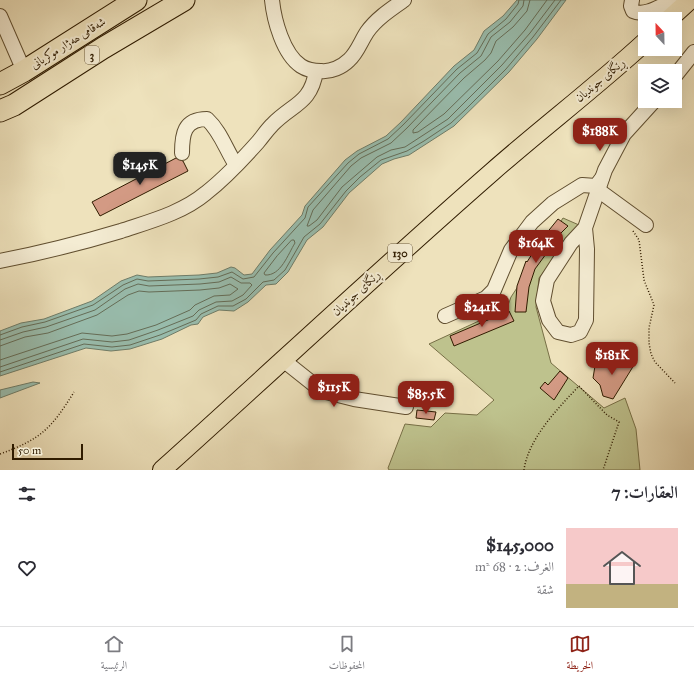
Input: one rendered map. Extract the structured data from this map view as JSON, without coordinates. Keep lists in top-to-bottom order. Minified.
{"streets":{"highway":["شەقامی ھەژار موکریانی","3"],"main road":["ڕێگای جوندیان","130"]},"scale_bar":"50 m","north":"top","page":{"price":["$188K","$145K","$164K","$241K","$181K","$115K","$85.5K"],"scale":"50 m","heading":"العقارات: 7","list":[{"name":"$145,000","note":"الغرف: 2 · 68 m² · شقة"}],"tabs":["الخريطة","المحفوظات","الرئيسية"]}}
